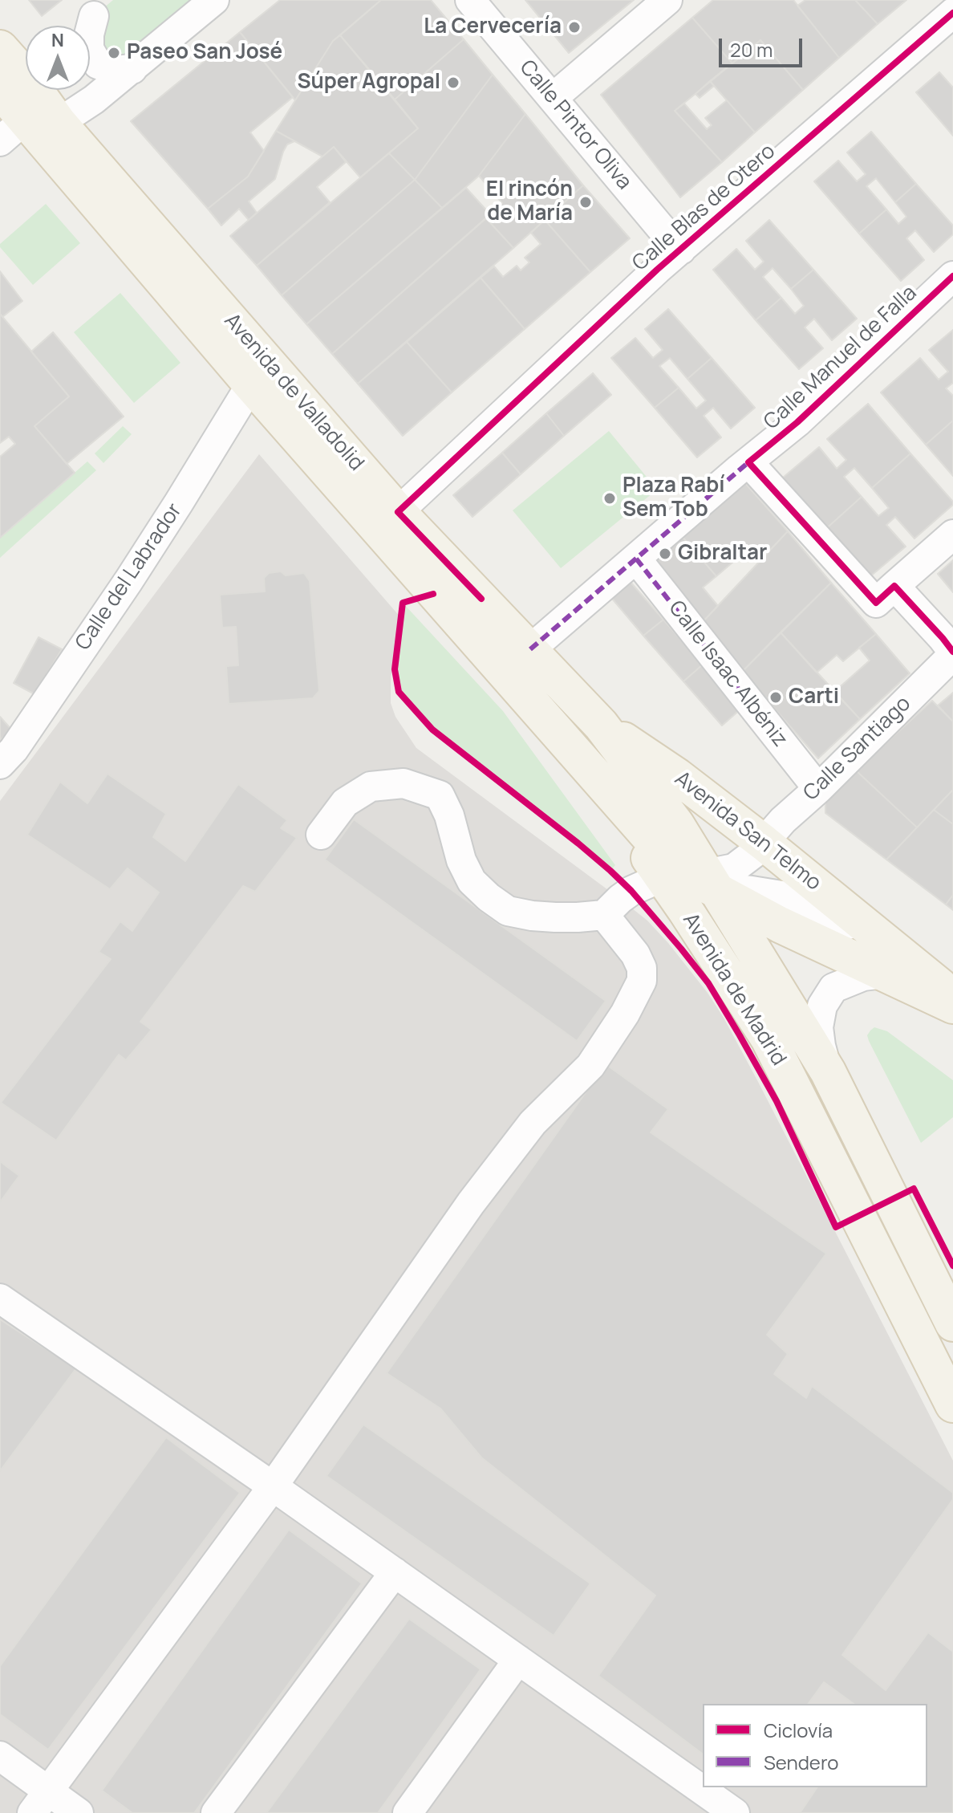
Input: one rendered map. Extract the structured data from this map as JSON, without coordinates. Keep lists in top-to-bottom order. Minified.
{"streets":{"main road":["Avenida de Valladolid","Avenida San Telmo","Avenida de Madrid"],"street":["Calle Pintor Oliva","Calle Blas de Otero","Calle Manuel de Falla","Calle del Labrador","Calle Isaac Albéniz","Calle Santiago"]},"crossings":[["Calle Pintor Oliva","Calle Blas de Otero"],["Calle Blas de Otero","Avenida de Valladolid"],["Avenida de Valladolid","Calle del Labrador"],["Avenida de Valladolid","Avenida San Telmo"],["Avenida de Valladolid","Avenida de Madrid"],["Calle Isaac Albéniz","Calle Santiago"],["Calle Santiago","Avenida San Telmo"],["Calle Santiago","Avenida de Madrid"],["Avenida San Telmo","Avenida de Madrid"]],"places":["La Cervecería","Paseo San José","Súper Agropal","El rincón de María","Plaza Rabí Sem Tob","Gibraltar","Carti"],"legend":["Ciclovía","Sendero"],"scale_bar":"20 m","north":"top"}
